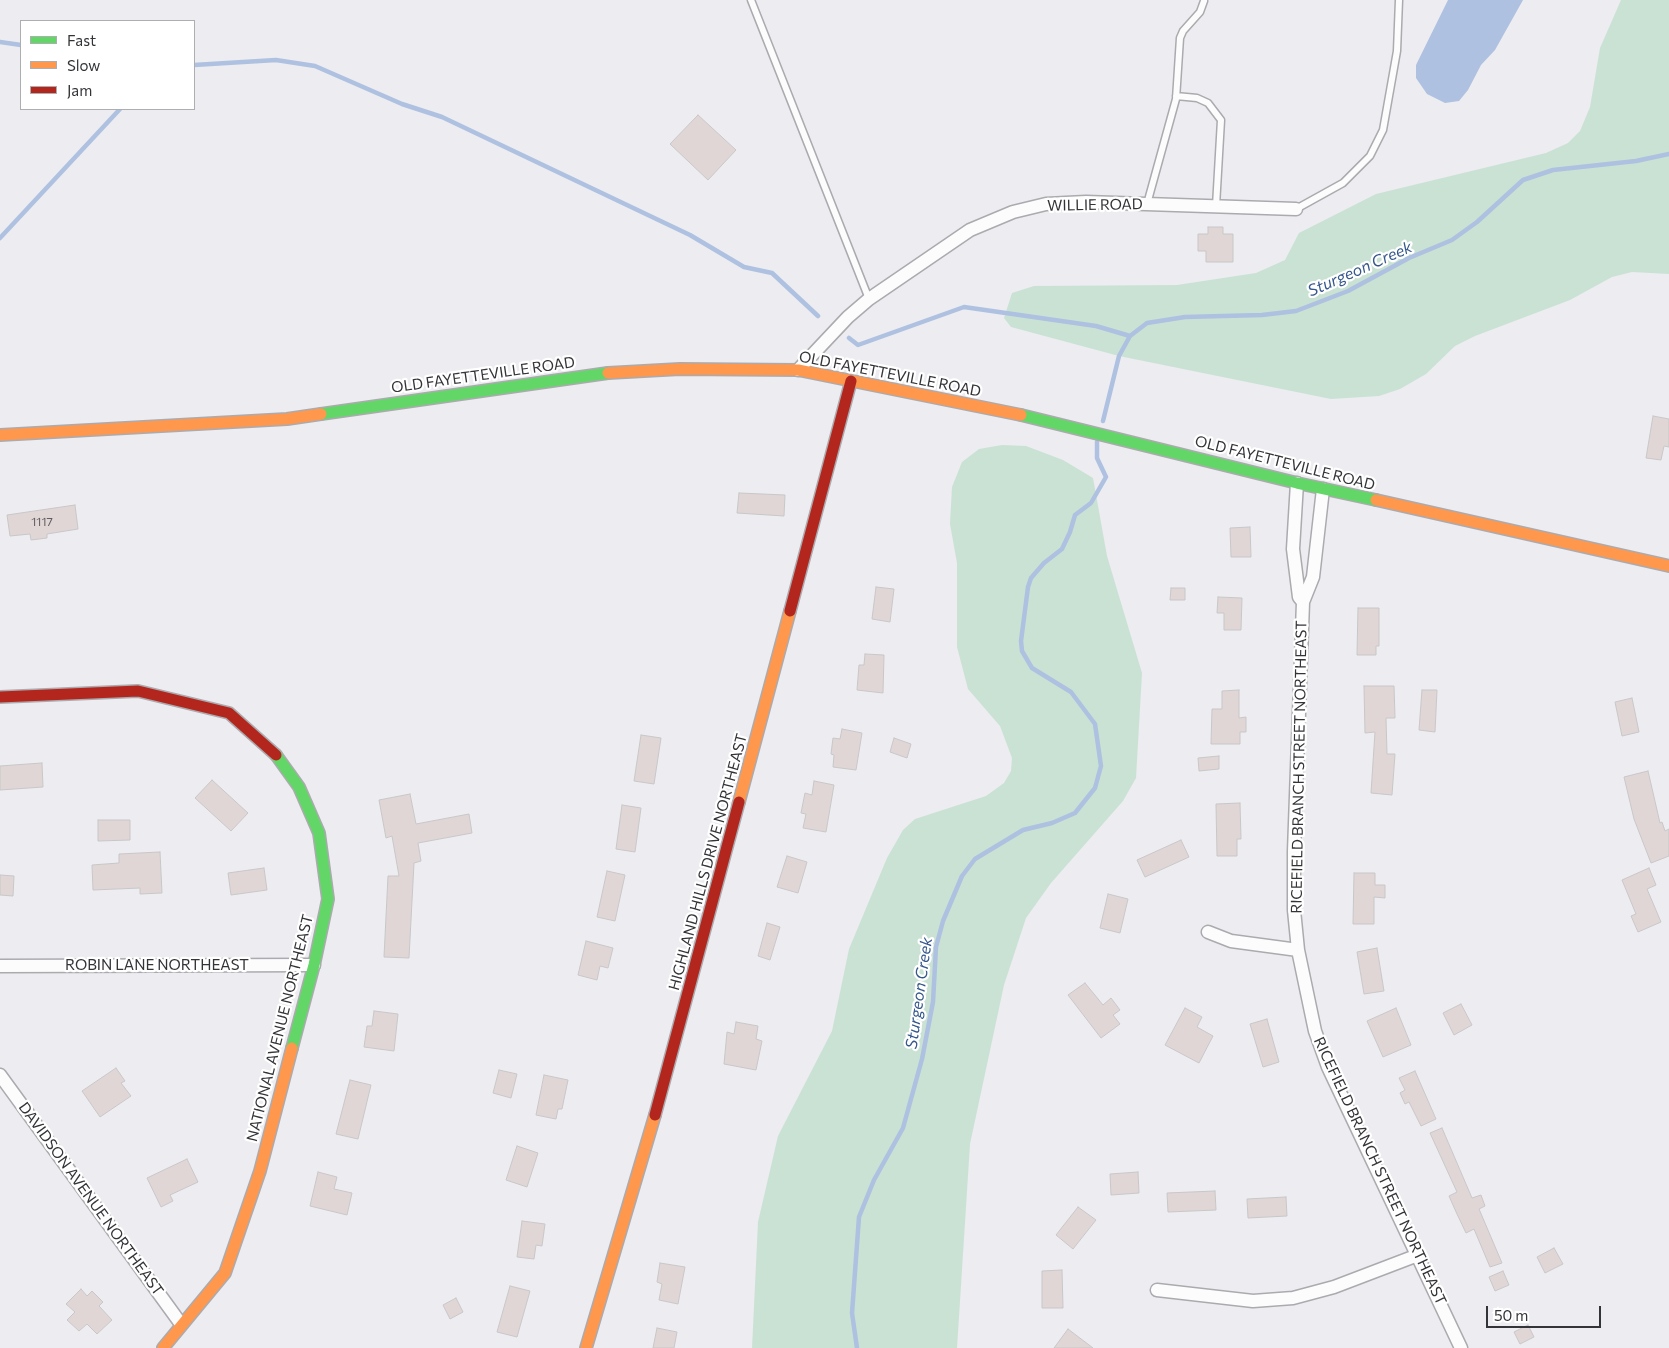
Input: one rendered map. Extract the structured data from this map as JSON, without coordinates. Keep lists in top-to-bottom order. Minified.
{"streets":{"street":["WILLIE ROAD","OLD FAYETTEVILLE ROAD","RICEFIELD BRANCH STREET NORTHEAST","HIGHLAND HILLS DRIVE NORTHEAST","ROBIN LANE NORTHEAST","NATIONAL AVENUE NORTHEAST","DAVIDSON AVENUE NORTHEAST"]},"crossings":[["WILLIE ROAD","OLD FAYETTEVILLE ROAD"],["OLD FAYETTEVILLE ROAD","RICEFIELD BRANCH STREET NORTHEAST"],["OLD FAYETTEVILLE ROAD","HIGHLAND HILLS DRIVE NORTHEAST"],["ROBIN LANE NORTHEAST","NATIONAL AVENUE NORTHEAST"],["NATIONAL AVENUE NORTHEAST","DAVIDSON AVENUE NORTHEAST"]],"water":["Sturgeon Creek"],"house_numbers":["1117"],"legend":["Fast","Slow","Jam"],"scale_bar":"50 m"}
